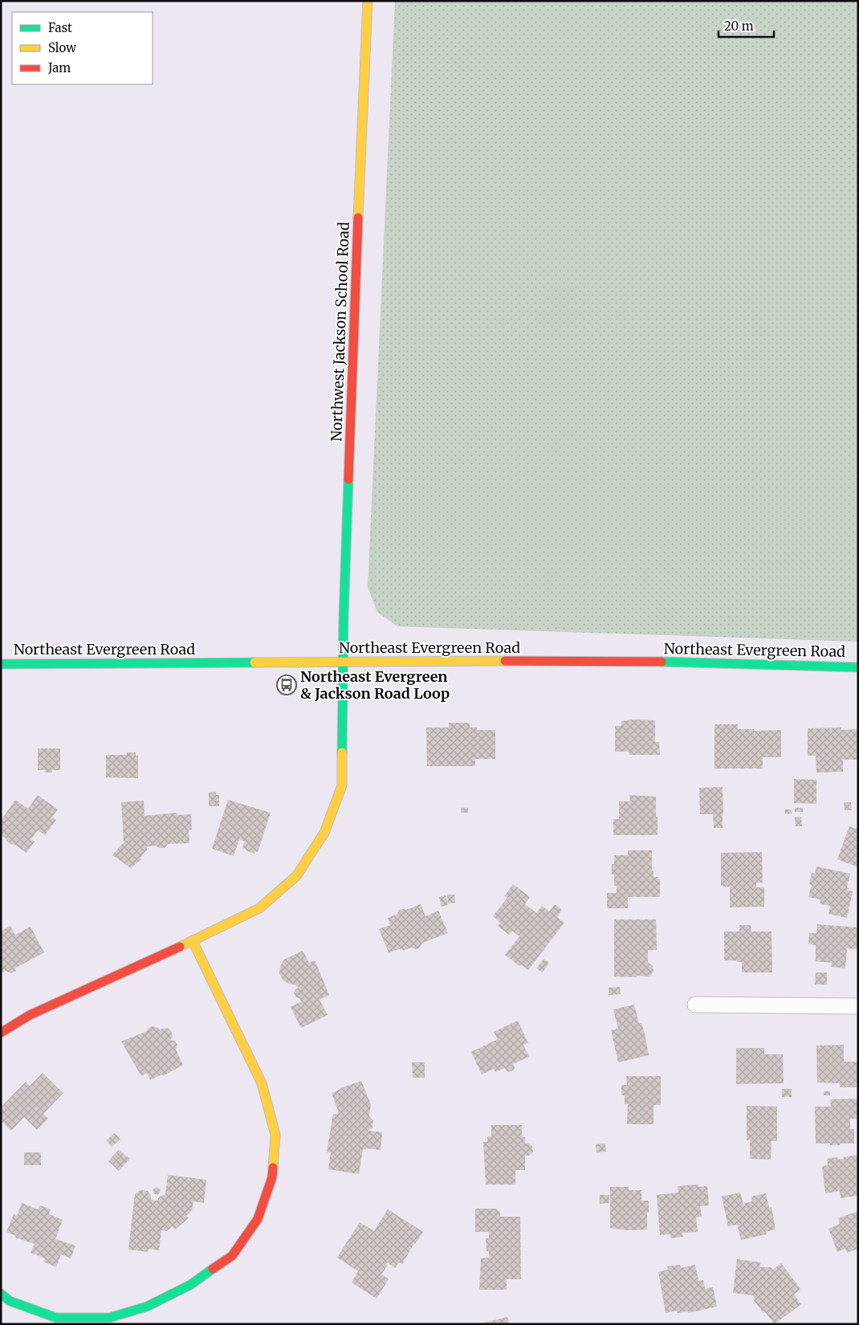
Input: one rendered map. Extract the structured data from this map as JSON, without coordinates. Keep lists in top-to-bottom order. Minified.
{"streets":{"main road":["Northwest Jackson School Road","Northeast Evergreen Road"]},"crossings":[["Northwest Jackson School Road","Northeast Evergreen Road"]],"places":{"bus stop":["Northeast Evergreen & Jackson Road Loop"]},"legend":["Fast","Slow","Jam"],"scale_bar":"20 m"}
